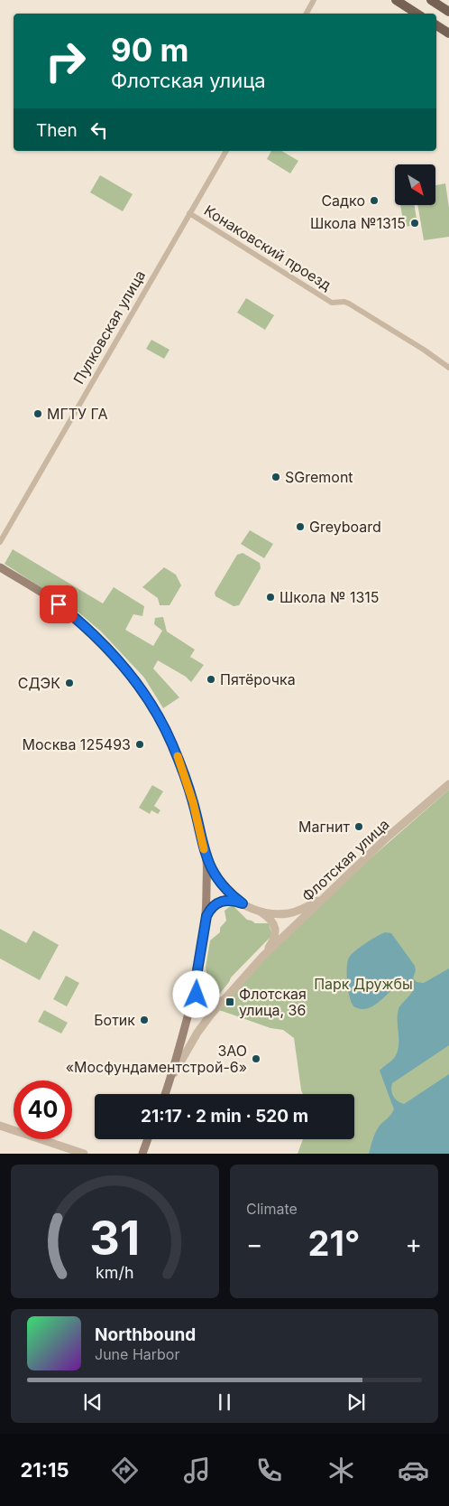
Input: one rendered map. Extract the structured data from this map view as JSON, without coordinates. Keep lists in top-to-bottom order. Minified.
{"streets":{"main road":["Флотская улица"],"street":["Конаковский проезд","Пулковская улица"]},"crossings":[["Конаковский проезд","Пулковская улица"]],"parks":["Парк Дружбы"],"places":{"other":["Садко","Школа №1315","МГТУ ГА","SGremont","Greyboard","Школа № 1315","Пятёрочка","СДЭК","Москва 125493","Магнит","Ботик","ЗАО «Мосфундаментстрой-6»"],"transit":["Флотская улица, 36"]},"north":"bottom right","page":{"turn":["90 m","Флотская улица"],"then":"Then","limit":"40","trip":"21:17 · 2 min · 520 m","tile":"Climate","heat":["−","21°","+"],"song":["Northbound","June Harbor"],"tabs":"21:15","gauge":["31","km/h"]}}
